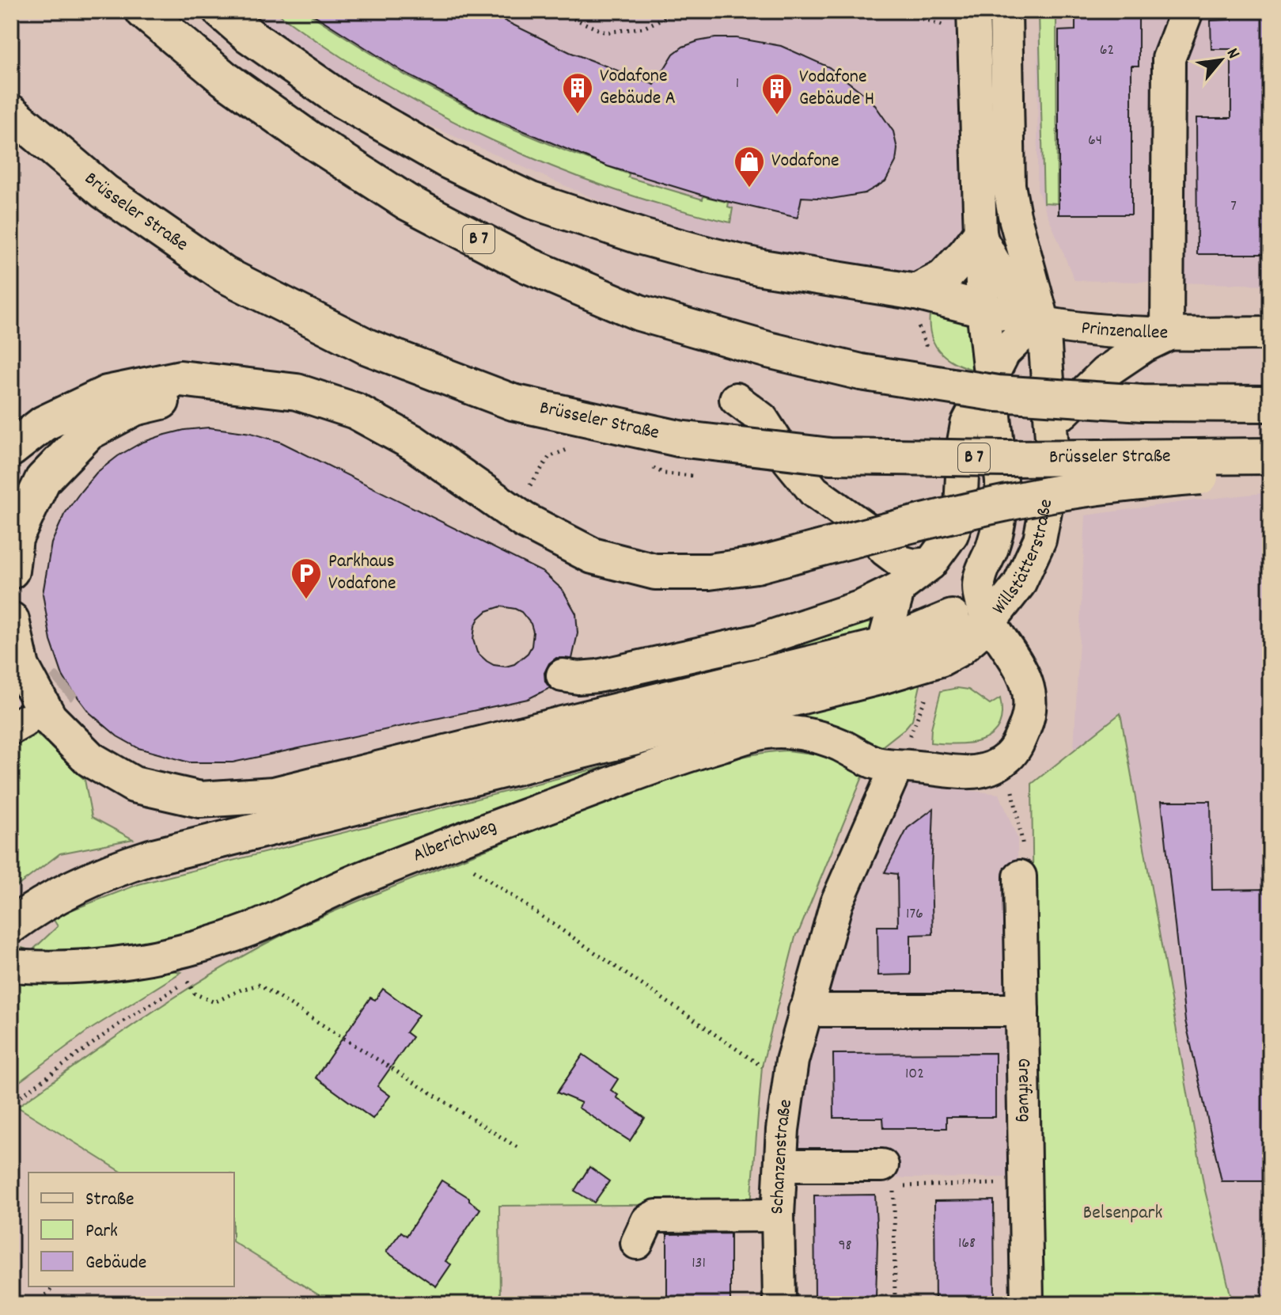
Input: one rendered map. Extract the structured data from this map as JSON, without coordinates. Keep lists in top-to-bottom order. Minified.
{"streets":{"highway":["Brüsseler Straße","B 7"],"street":["Prinzenallee","Willstätterstraße","Alberichweg","Greifweg","Schanzenstraße"]},"crossings":[["Prinzenallee","Willstätterstraße"],["Alberichweg","Schanzenstraße"]],"parks":["Belsenpark"],"places":{"building":["Vodafone Gebäude A","Vodafone Gebäude H"],"shop":["Vodafone"],"parking":["Parkhaus Vodafone"]},"house_numbers":["62","1","64","7","176","102","168","98","131"],"legend":["Straße","Park","Gebäude"],"north":"top right"}
